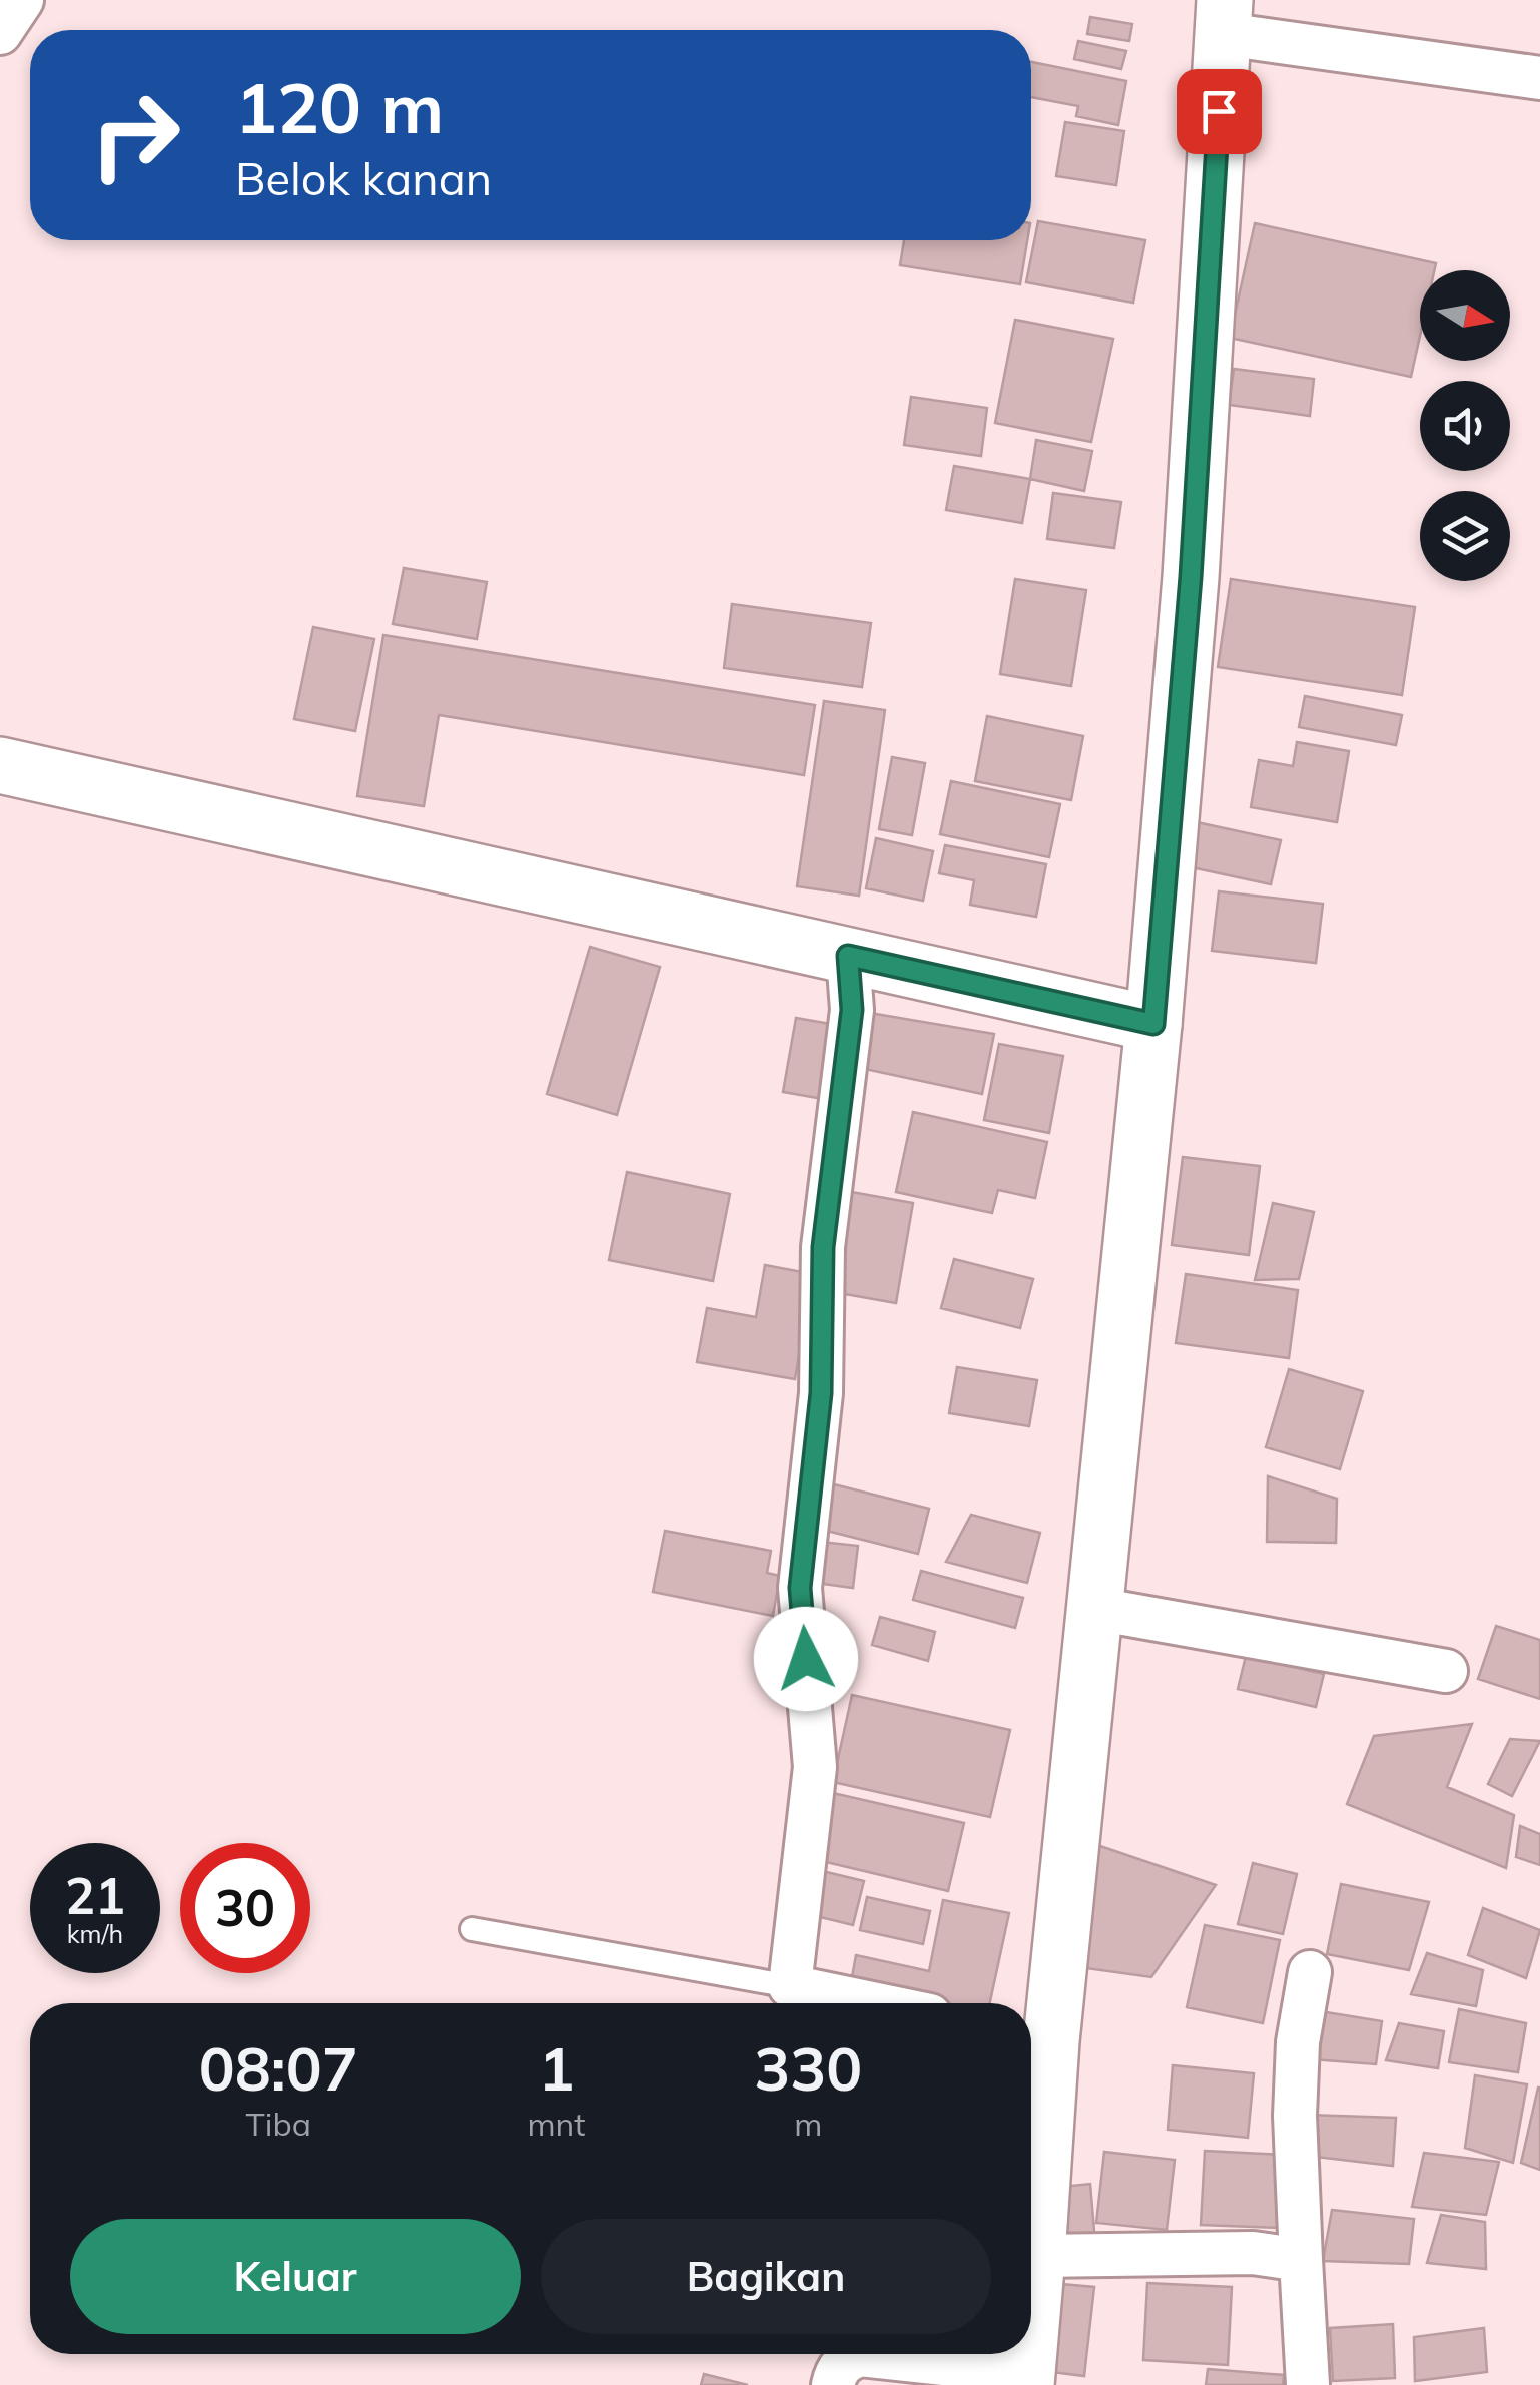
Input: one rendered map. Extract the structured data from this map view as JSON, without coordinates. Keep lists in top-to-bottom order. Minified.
{"north":"right","page":{"turn":["120 m","Belok kanan"],"speed":"21 km/h","limit":"30","eta":["08:07","Tiba","1","mnt","330","m"],"buttons":["Keluar","Bagikan"]}}
